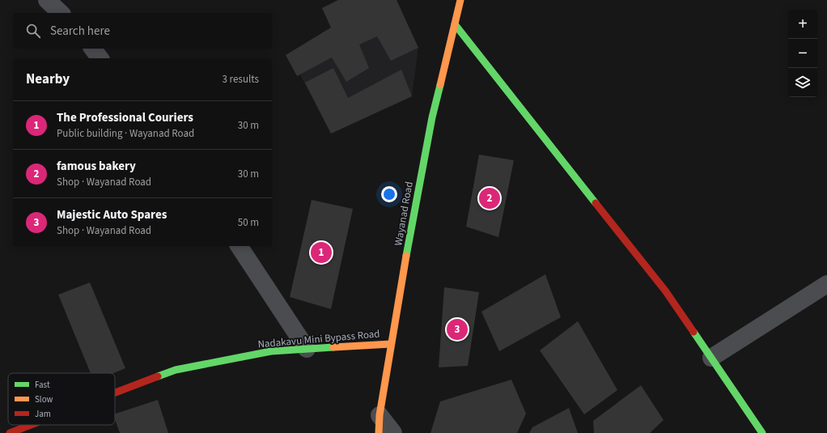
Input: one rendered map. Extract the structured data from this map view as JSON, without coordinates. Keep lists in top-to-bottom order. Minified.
{"streets":{"street":["Wayanad Road","Nadakavu Mini Bypass Road"]},"crossings":[["Wayanad Road","Nadakavu Mini Bypass Road"]],"legend":["Fast","Slow","Jam"],"page":{"map_buttons":["+","−"],"search":"Search here","heading":["Nearby","3 results"],"list":[{"mark":"1","name":"The Professional Couriers","note":"Public building · Wayanad Road","value":"30 m"},{"mark":"2","name":"famous bakery","note":"Shop · Wayanad Road","value":"30 m"},{"mark":"3","name":"Majestic Auto Spares","note":"Shop · Wayanad Road","value":"50 m"}],"pins":["2","1","3"]}}
